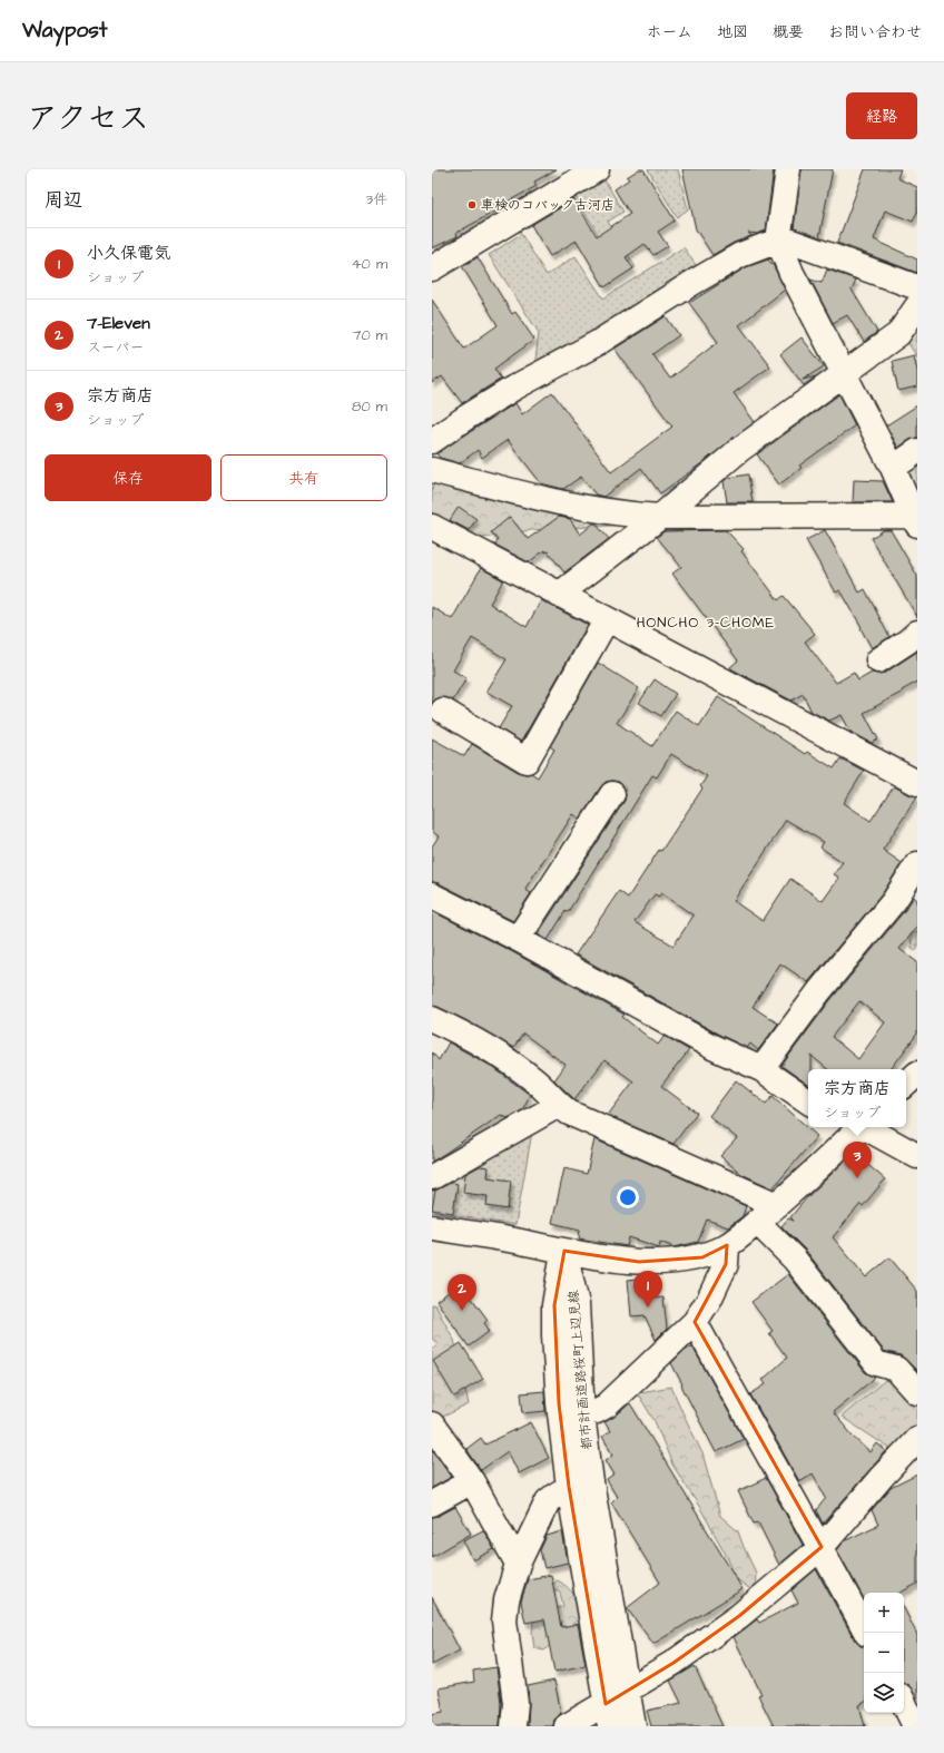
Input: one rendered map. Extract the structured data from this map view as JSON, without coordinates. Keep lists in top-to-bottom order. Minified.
{"streets":{"street":["都市計画道路桜町上辺見線"]},"districts":["HONCHO 3-CHOME"],"places":["車検のコバック古河店"],"page":{"header":"Waypost","nav":["ホーム","地図","概要","お問い合わせ"],"title":"アクセス","buttons":["経路",["保存","共有"]],"heading":["周辺","3件"],"list":[{"mark":"1","name":"小久保電気","note":"ショップ","value":"40 m"},{"mark":"2","name":"7-Eleven","note":"スーパー","value":"70 m"},{"mark":"3","name":"宗方商店","note":"ショップ","value":"80 m"}],"popup":["宗方商店","ショップ"],"pins":["3","1","2"],"map_buttons":["+","−"]}}
